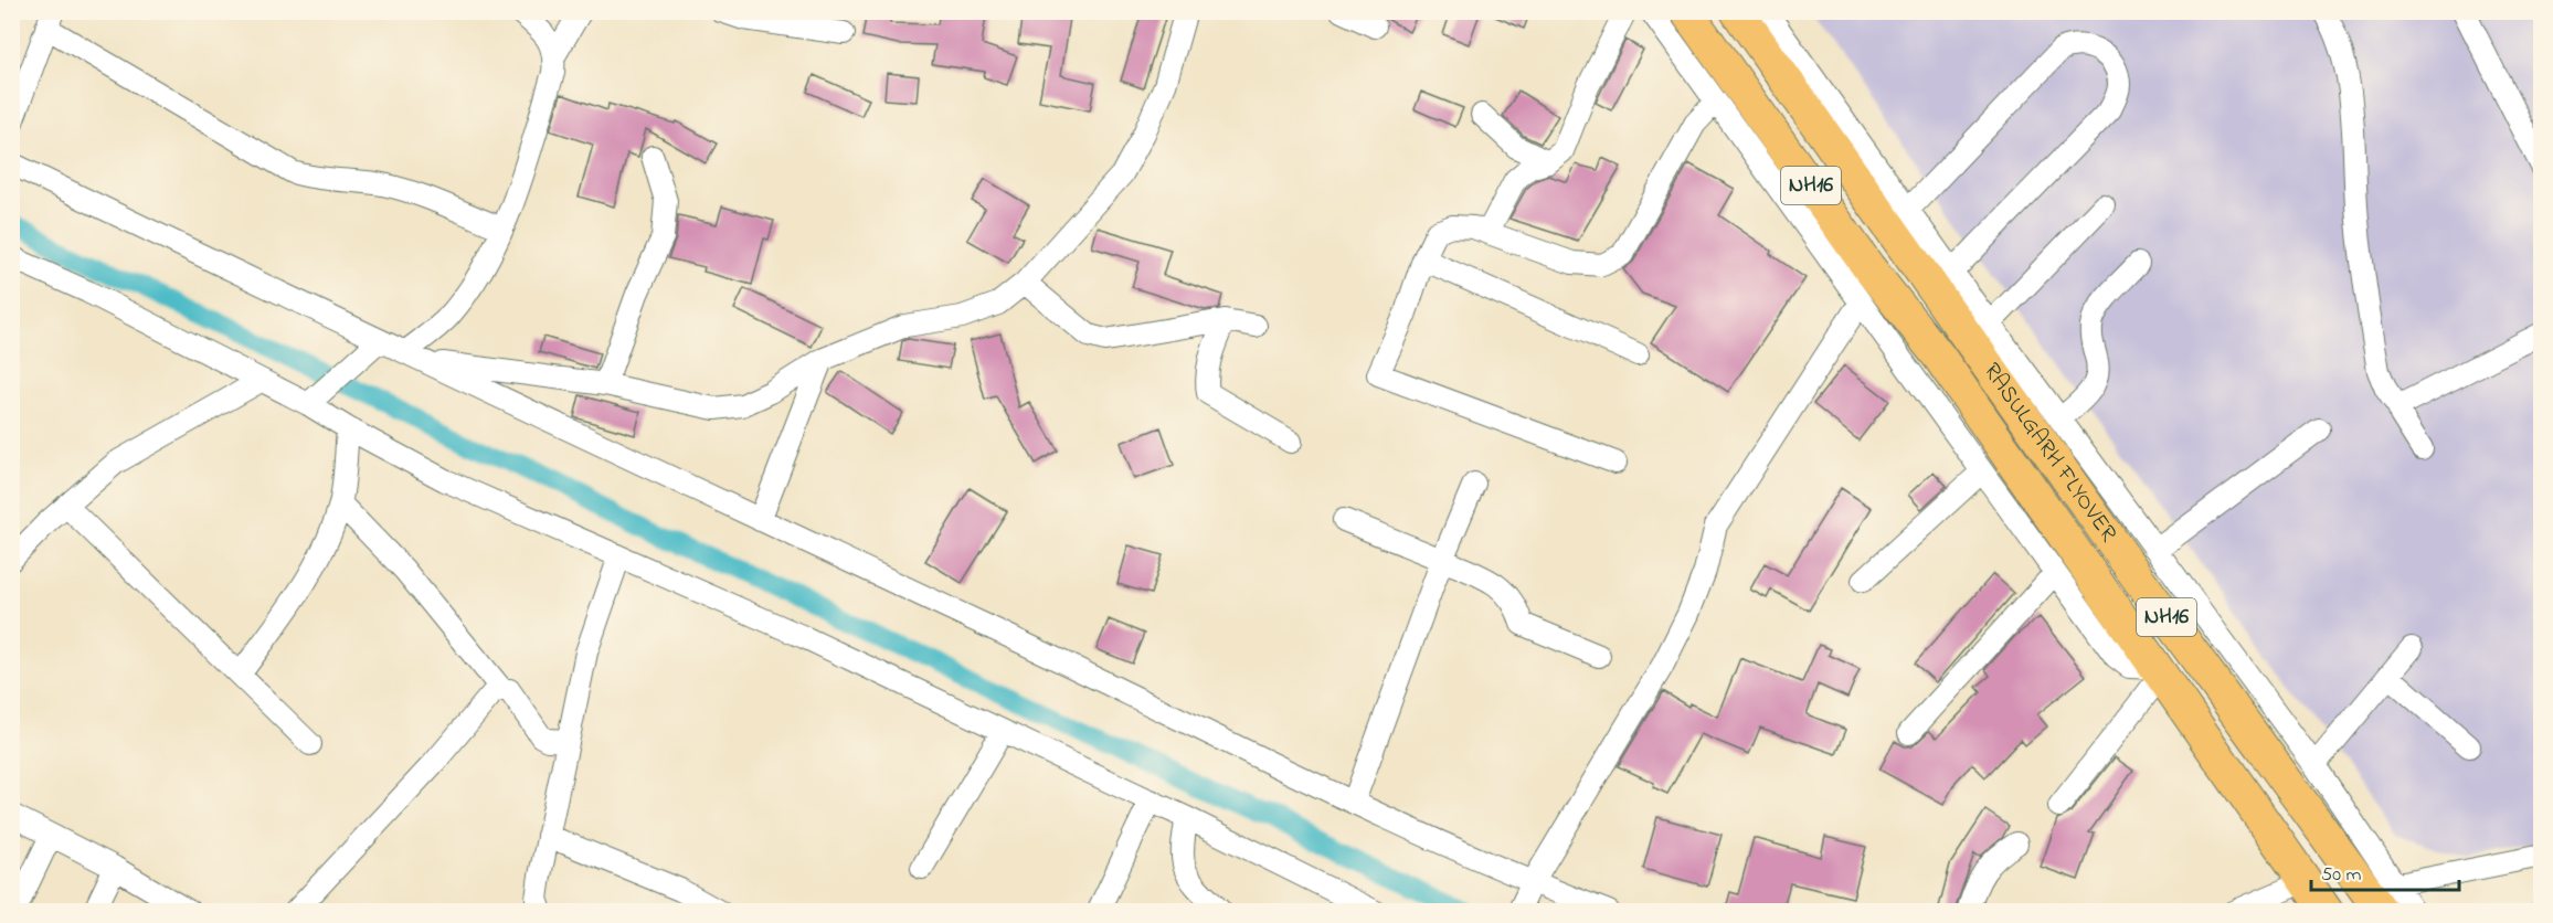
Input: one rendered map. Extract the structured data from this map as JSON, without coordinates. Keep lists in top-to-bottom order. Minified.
{"streets":{"highway":["NH16","RASULGARH FLYOVER"]},"crossings":[["NH16","RASULGARH FLYOVER"]],"scale_bar":"50 m"}
